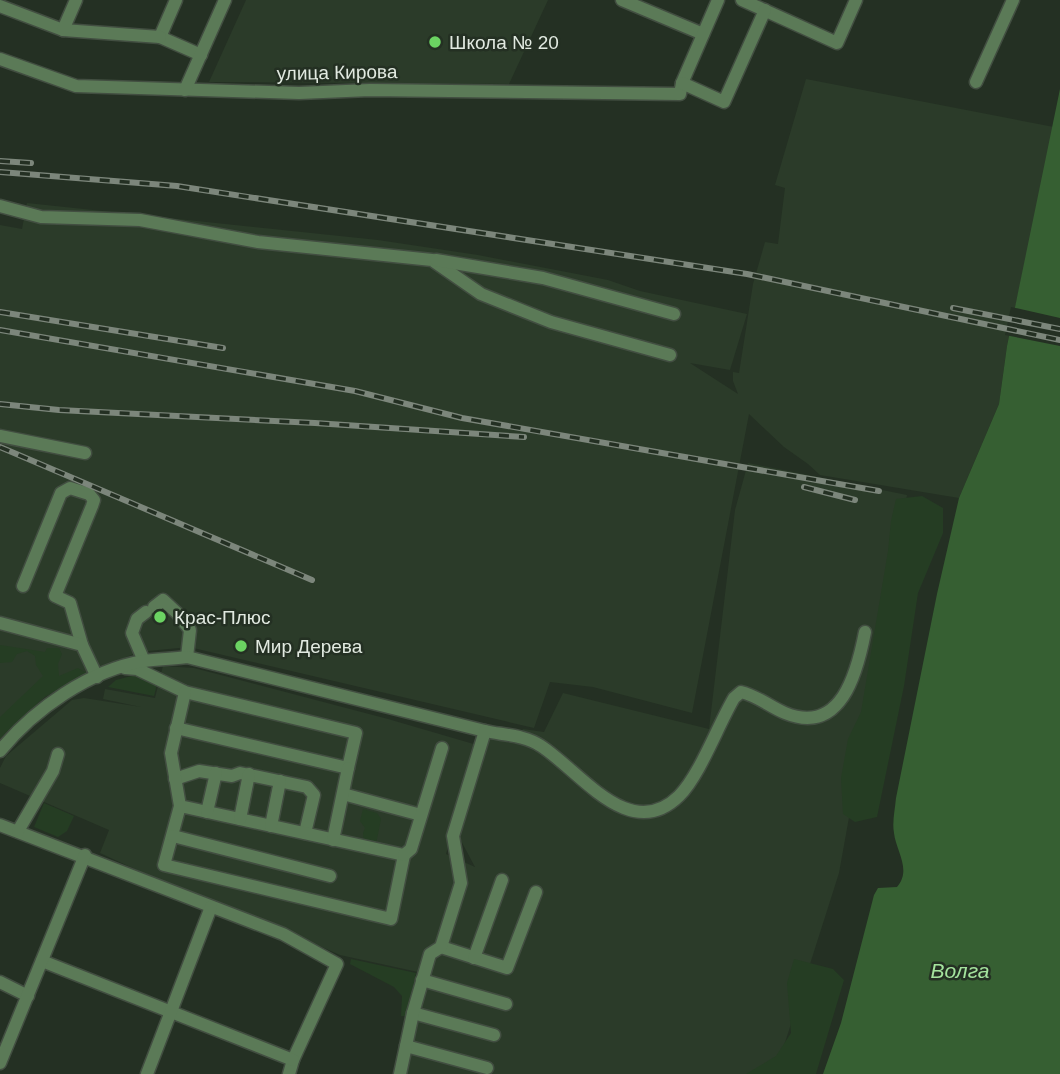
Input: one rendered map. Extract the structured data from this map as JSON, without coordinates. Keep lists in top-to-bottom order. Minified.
{"streets":{"street":["улица Кирова"]},"water":["Волга"],"places":["Школа № 20","Крас-Плюс","Мир Дерева"]}
